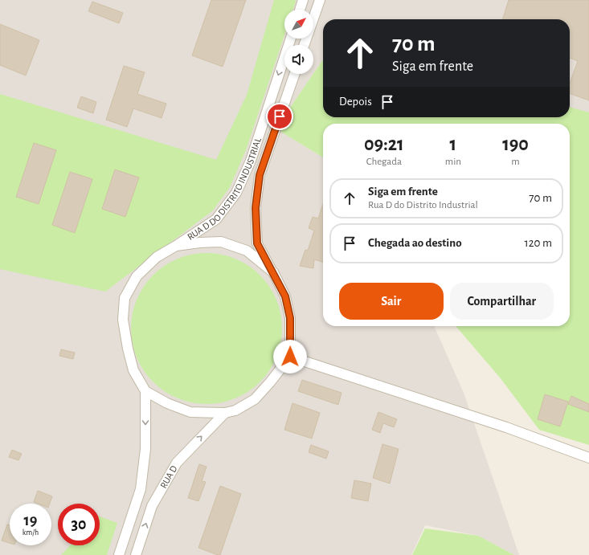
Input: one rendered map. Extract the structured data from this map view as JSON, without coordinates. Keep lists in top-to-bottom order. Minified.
{"streets":{"street":["RUA D DO DISTRITO INDUSTRIAL","RUA D"]},"north":"top right","page":{"turn":["70 m","Siga em frente"],"then":"Depois","eta":["09:21","Chegada","1","min","190","m"],"list":[{"name":"Siga em frente","note":"Rua D do Distrito Industrial","value":"70 m"},{"name":"Chegada ao destino","value":"120 m"}],"buttons":["Sair","Compartilhar"],"speed":"19 km/h","limit":"30"}}
